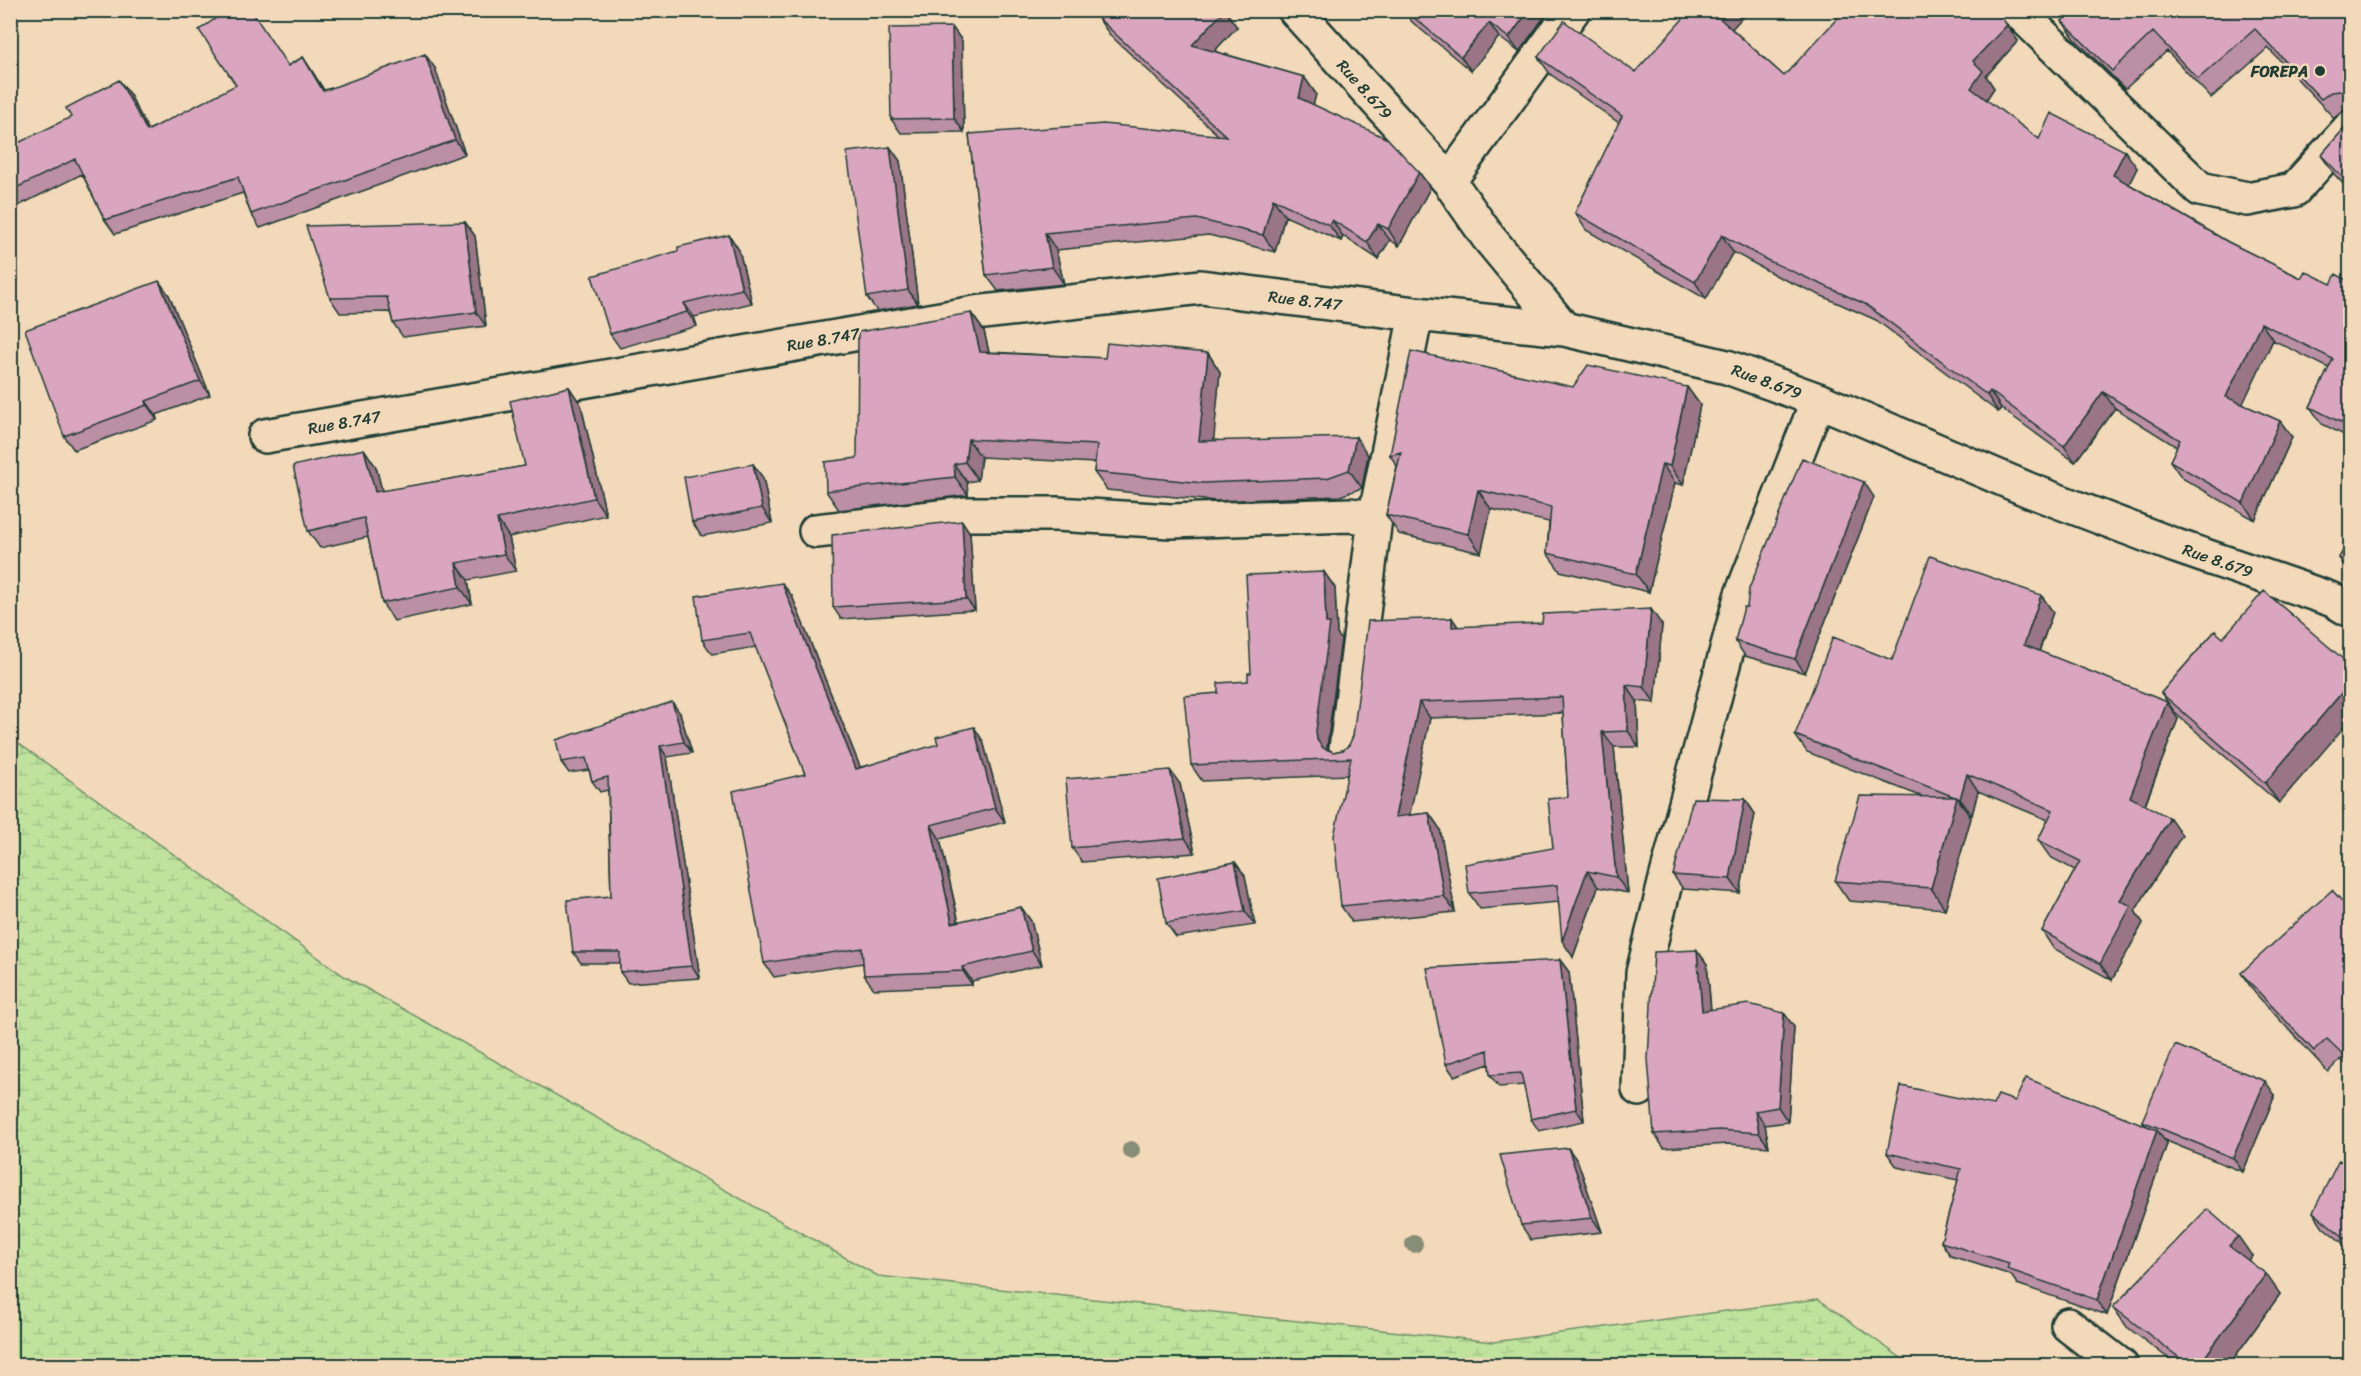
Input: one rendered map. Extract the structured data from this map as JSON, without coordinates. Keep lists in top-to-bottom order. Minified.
{"streets":{"street":["Rue 8.679","Rue 8.747"]},"crossings":[["Rue 8.679","Rue 8.747"]],"places":["FOREPA"]}
